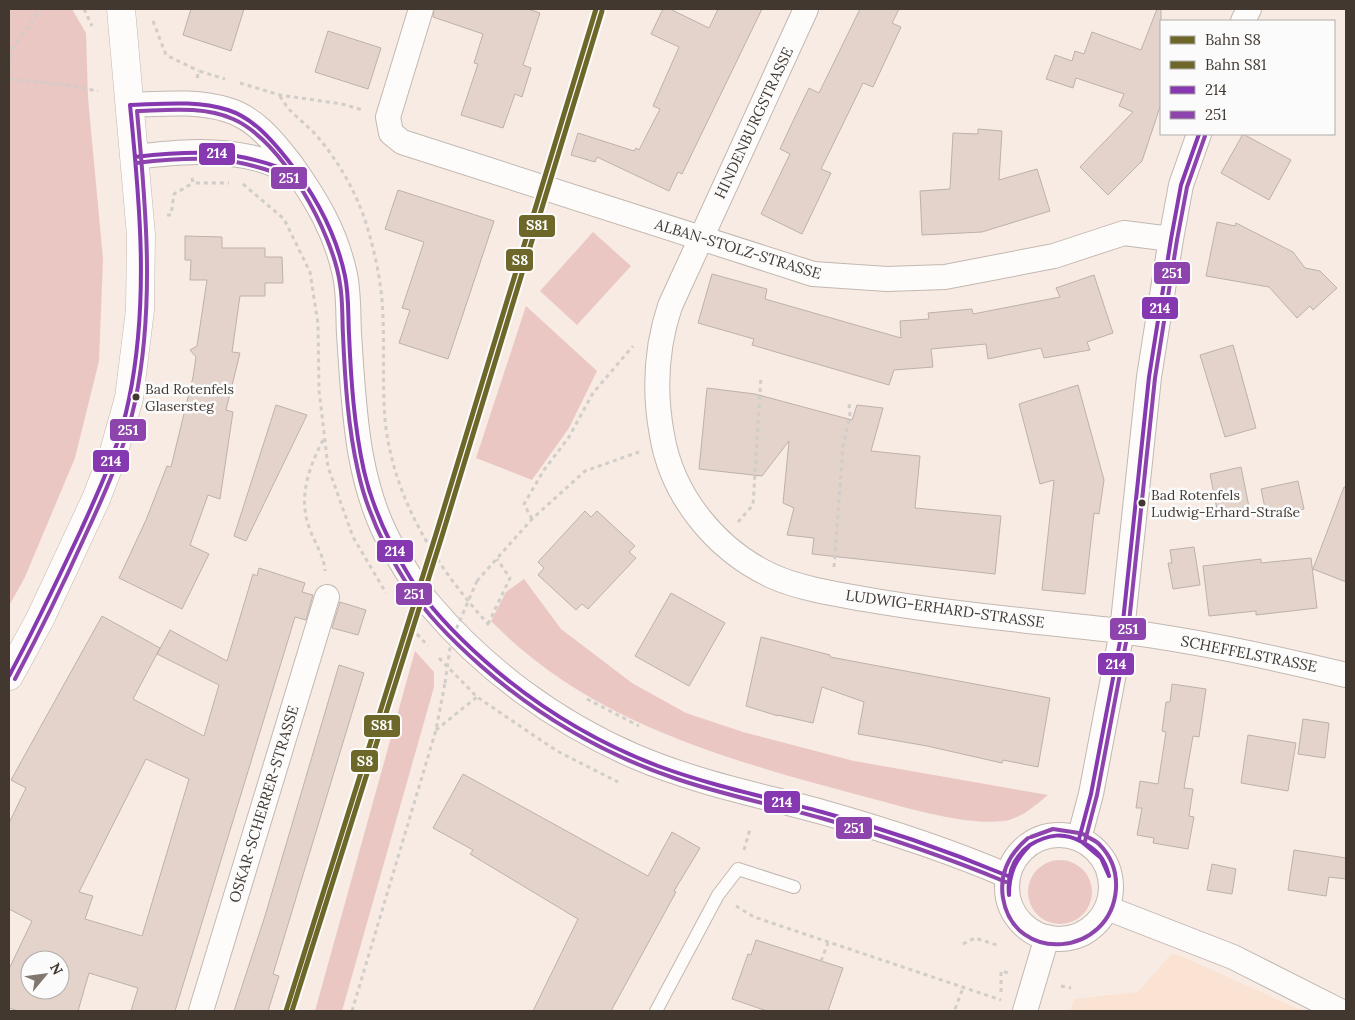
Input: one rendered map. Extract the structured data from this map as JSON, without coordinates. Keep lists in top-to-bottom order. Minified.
{"streets":{"street":["HINDENBURGSTRASSE","ALBAN-STOLZ-STRASSE","LUDWIG-ERHARD-STRASSE","SCHEFFELSTRASSE","OSKAR-SCHERRER-STRASSE"]},"crossings":[["HINDENBURGSTRASSE","ALBAN-STOLZ-STRASSE"],["HINDENBURGSTRASSE","LUDWIG-ERHARD-STRASSE"],["ALBAN-STOLZ-STRASSE","LUDWIG-ERHARD-STRASSE"],["LUDWIG-ERHARD-STRASSE","SCHEFFELSTRASSE"]],"places":["Bad Rotenfels Glasersteg","Bad Rotenfels Ludwig-Erhard-Straße"],"lines":["rail line S8","rail line S81","transit line 214","transit line 251"],"legend":["Bahn S8","Bahn S81","214","251"],"north":"top right"}
